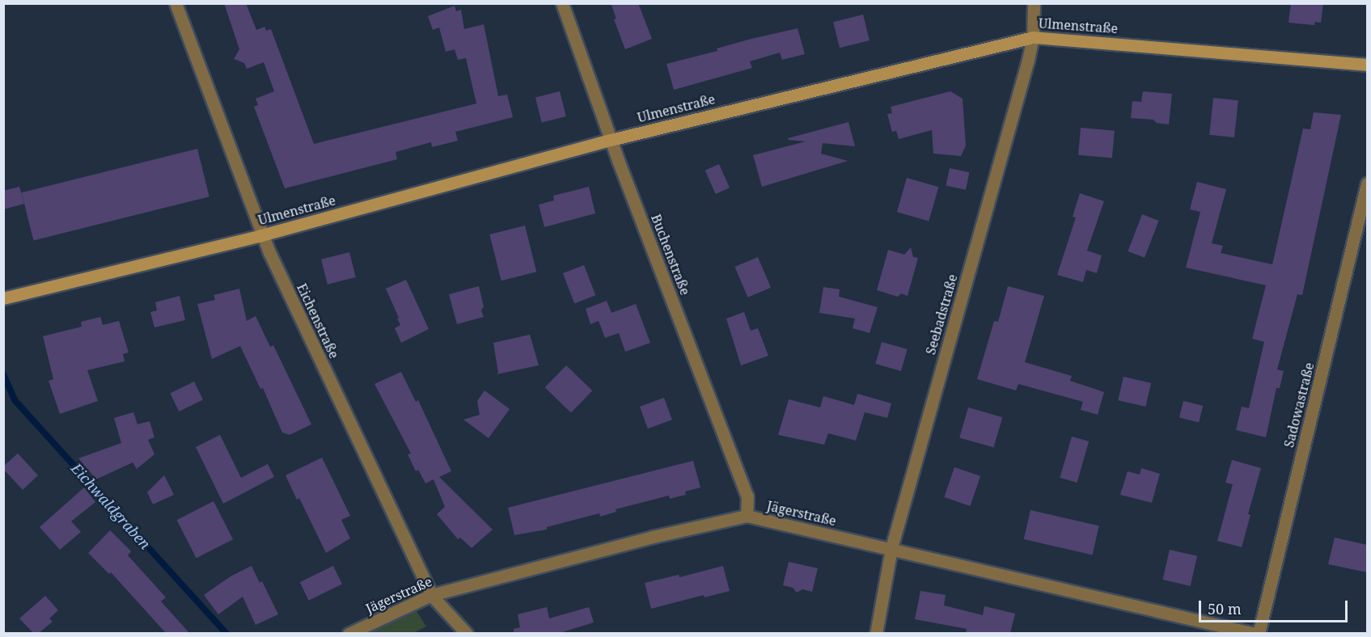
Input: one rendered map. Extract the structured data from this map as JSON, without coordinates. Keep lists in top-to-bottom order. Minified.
{"streets":{"street":["Ulmenstraße","Buchenstraße","Seebadstraße","Eichenstraße","Sadowastraße","Jägerstraße"]},"crossings":[["Ulmenstraße","Buchenstraße"],["Ulmenstraße","Seebadstraße"],["Ulmenstraße","Eichenstraße"],["Buchenstraße","Jägerstraße"],["Seebadstraße","Jägerstraße"],["Eichenstraße","Jägerstraße"],["Sadowastraße","Jägerstraße"]],"water":["Eichwaldgraben"],"scale_bar":"50 m"}
